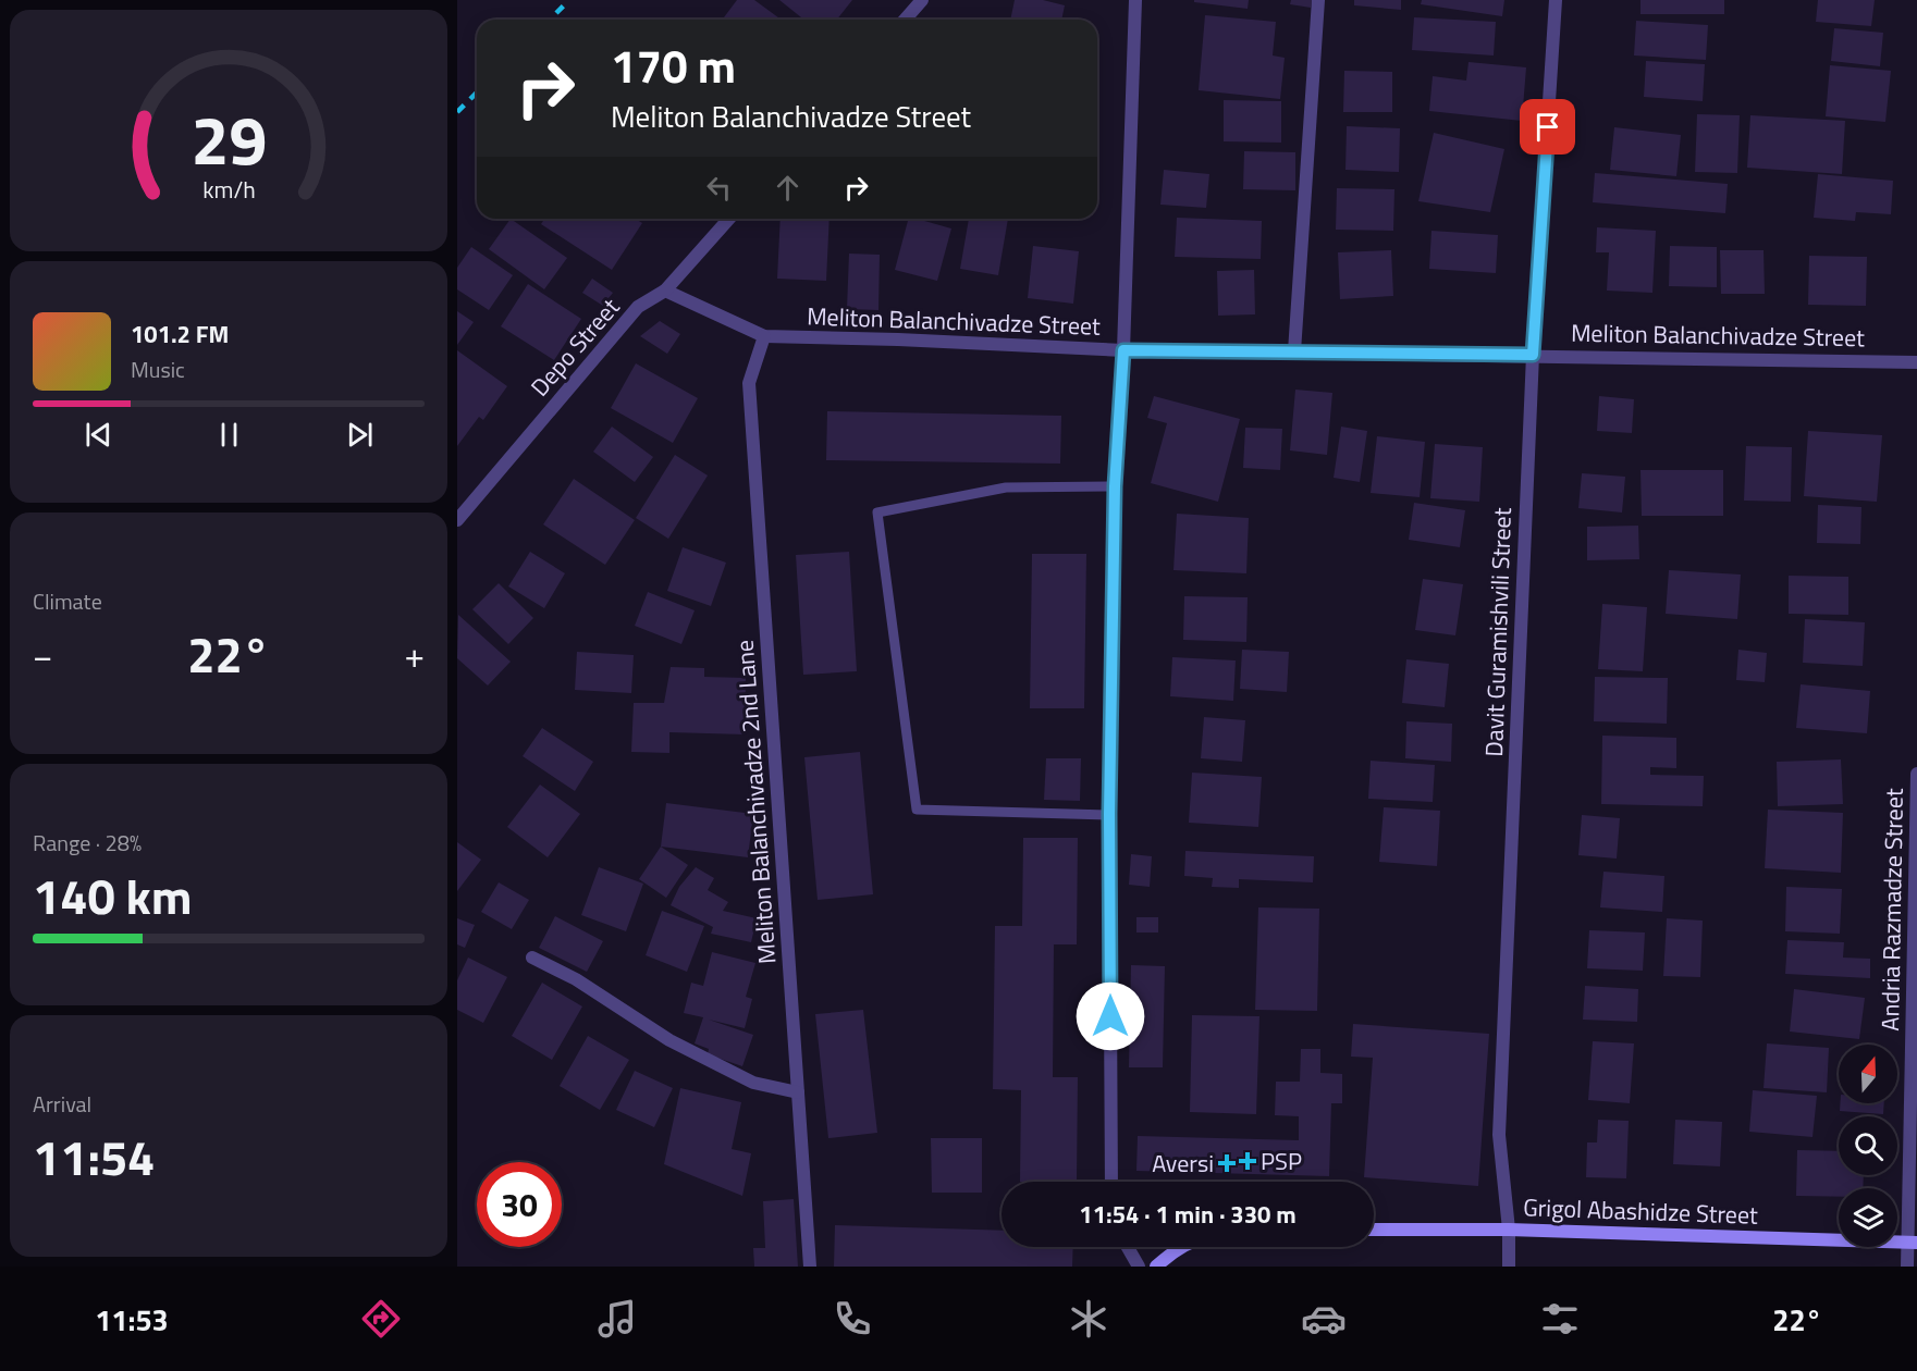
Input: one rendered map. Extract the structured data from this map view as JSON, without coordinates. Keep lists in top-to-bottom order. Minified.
{"streets":{"street":["Meliton Balanchivadze Street","Depo Street","Davit Guramishvili Street","Meliton Balanchivadze 2nd Lane","Andria Razmadze Street","Grigol Abashidze Street"]},"crossings":[["Meliton Balanchivadze Street","Depo Street"],["Meliton Balanchivadze Street","Davit Guramishvili Street"],["Meliton Balanchivadze Street","Meliton Balanchivadze 2nd Lane"],["Davit Guramishvili Street","Grigol Abashidze Street"],["Andria Razmadze Street","Grigol Abashidze Street"]],"places":{"health":["PSP","Aversi"]},"north":"top","page":{"turn":["170 m","Meliton Balanchivadze Street"],"song":["101.2 FM","Music"],"tile":["Climate",["Range · 28%","140 km"],["Arrival","11:54"]],"heat":["−","22°","+"],"limit":"30","trip":"11:54 · 1 min · 330 m","tabs":["11:53","22°"],"gauge":["29","km/h"]}}
